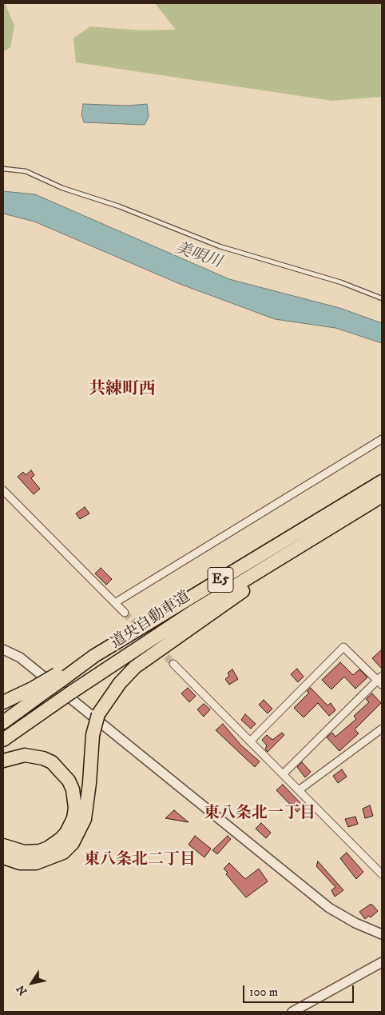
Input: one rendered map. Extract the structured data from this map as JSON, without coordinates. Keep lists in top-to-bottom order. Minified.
{"streets":{"highway":["E5","道央自動車道"]},"districts":["共練町西","東八条北一丁目","東八条北二丁目"],"water":["美唄川"],"scale_bar":"100 m","north":"bottom left"}
